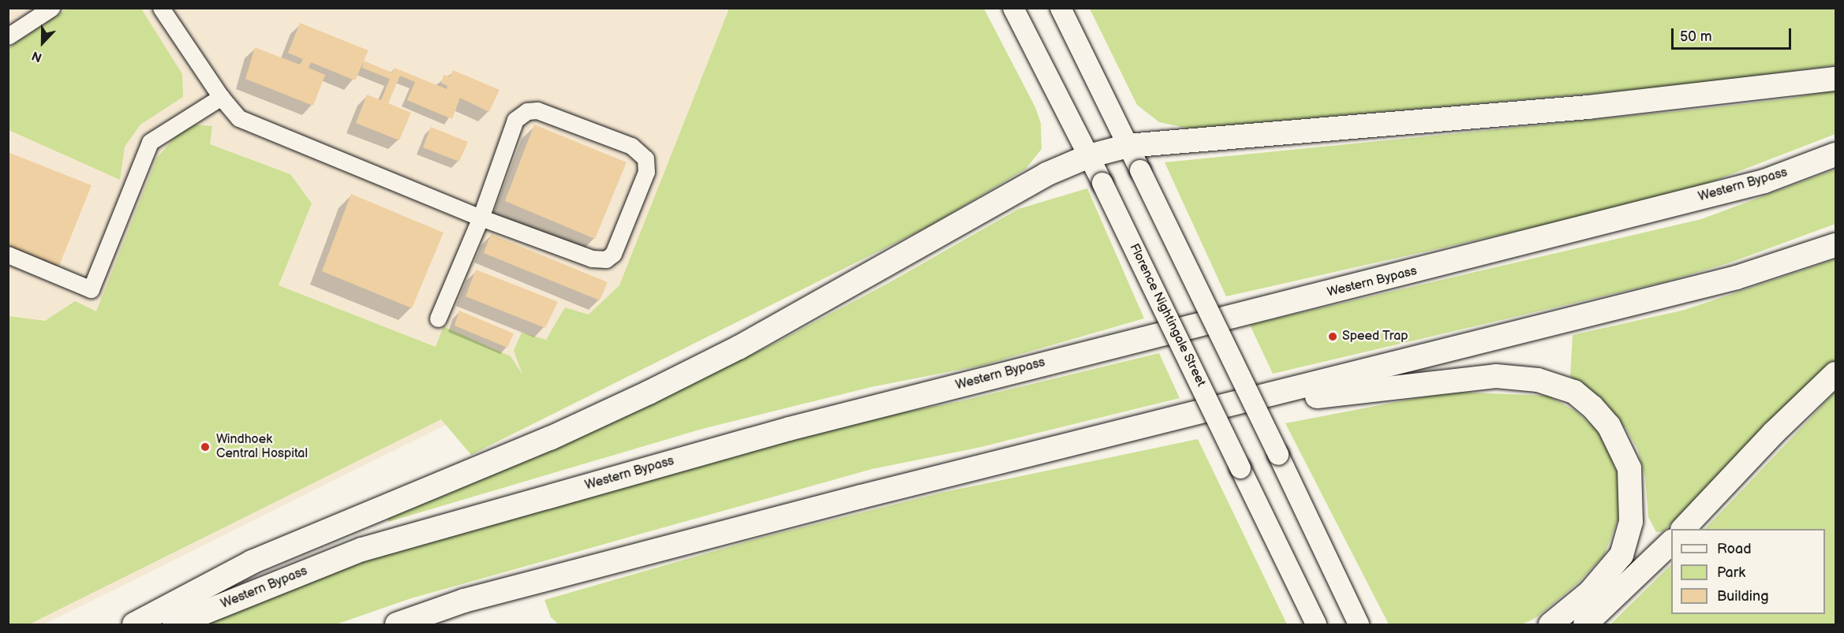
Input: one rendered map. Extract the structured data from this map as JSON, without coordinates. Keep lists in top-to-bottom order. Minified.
{"streets":{"highway":["Western Bypass"],"main road":["Florence Nightingale Street"]},"places":["Speed Trap","Windhoek Central Hospital"],"legend":["Road","Park","Building"],"scale_bar":"50 m","north":"bottom"}
